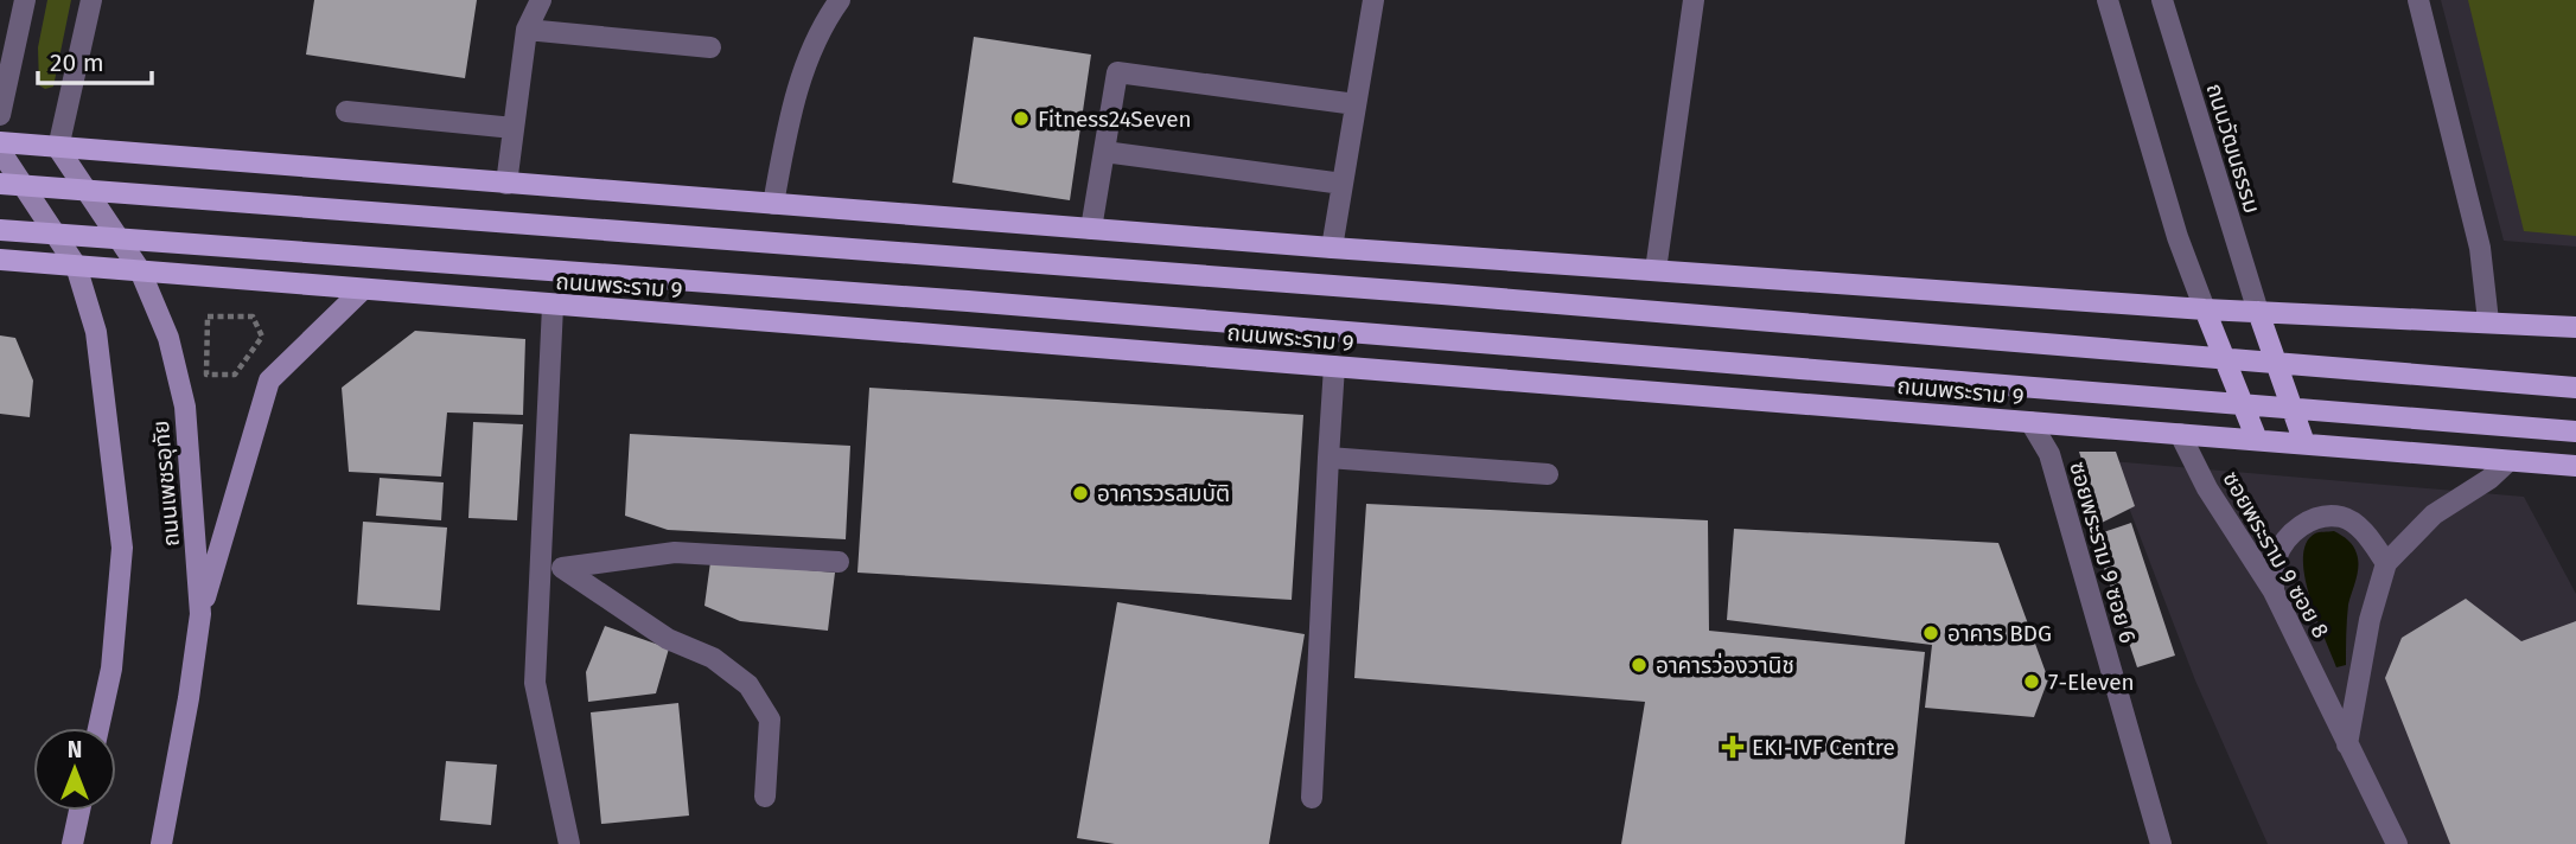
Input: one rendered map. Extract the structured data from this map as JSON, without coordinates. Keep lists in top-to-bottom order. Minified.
{"streets":{"main road":["ถนนพระราม 9","ถนนเพชรอุทัย"],"street":["ถนนวัฒนธรรม","ซอยพระราม 9 ซอย 6","ซอยพระราม 9 ซอย 8"]},"crossings":[["ถนนพระราม 9","ถนนเพชรอุทัย"],["ถนนพระราม 9","ซอยพระราม 9 ซอย 6"],["ถนนพระราม 9","ซอยพระราม 9 ซอย 8"]],"places":{"other":["Fitness24Seven","อาคารวรสมบัติ","อาคาร BDG","อาคารว่องวานิช","7-Eleven"],"health":["EKI-IVF Centre"]},"scale_bar":"20 m","north":"top"}
